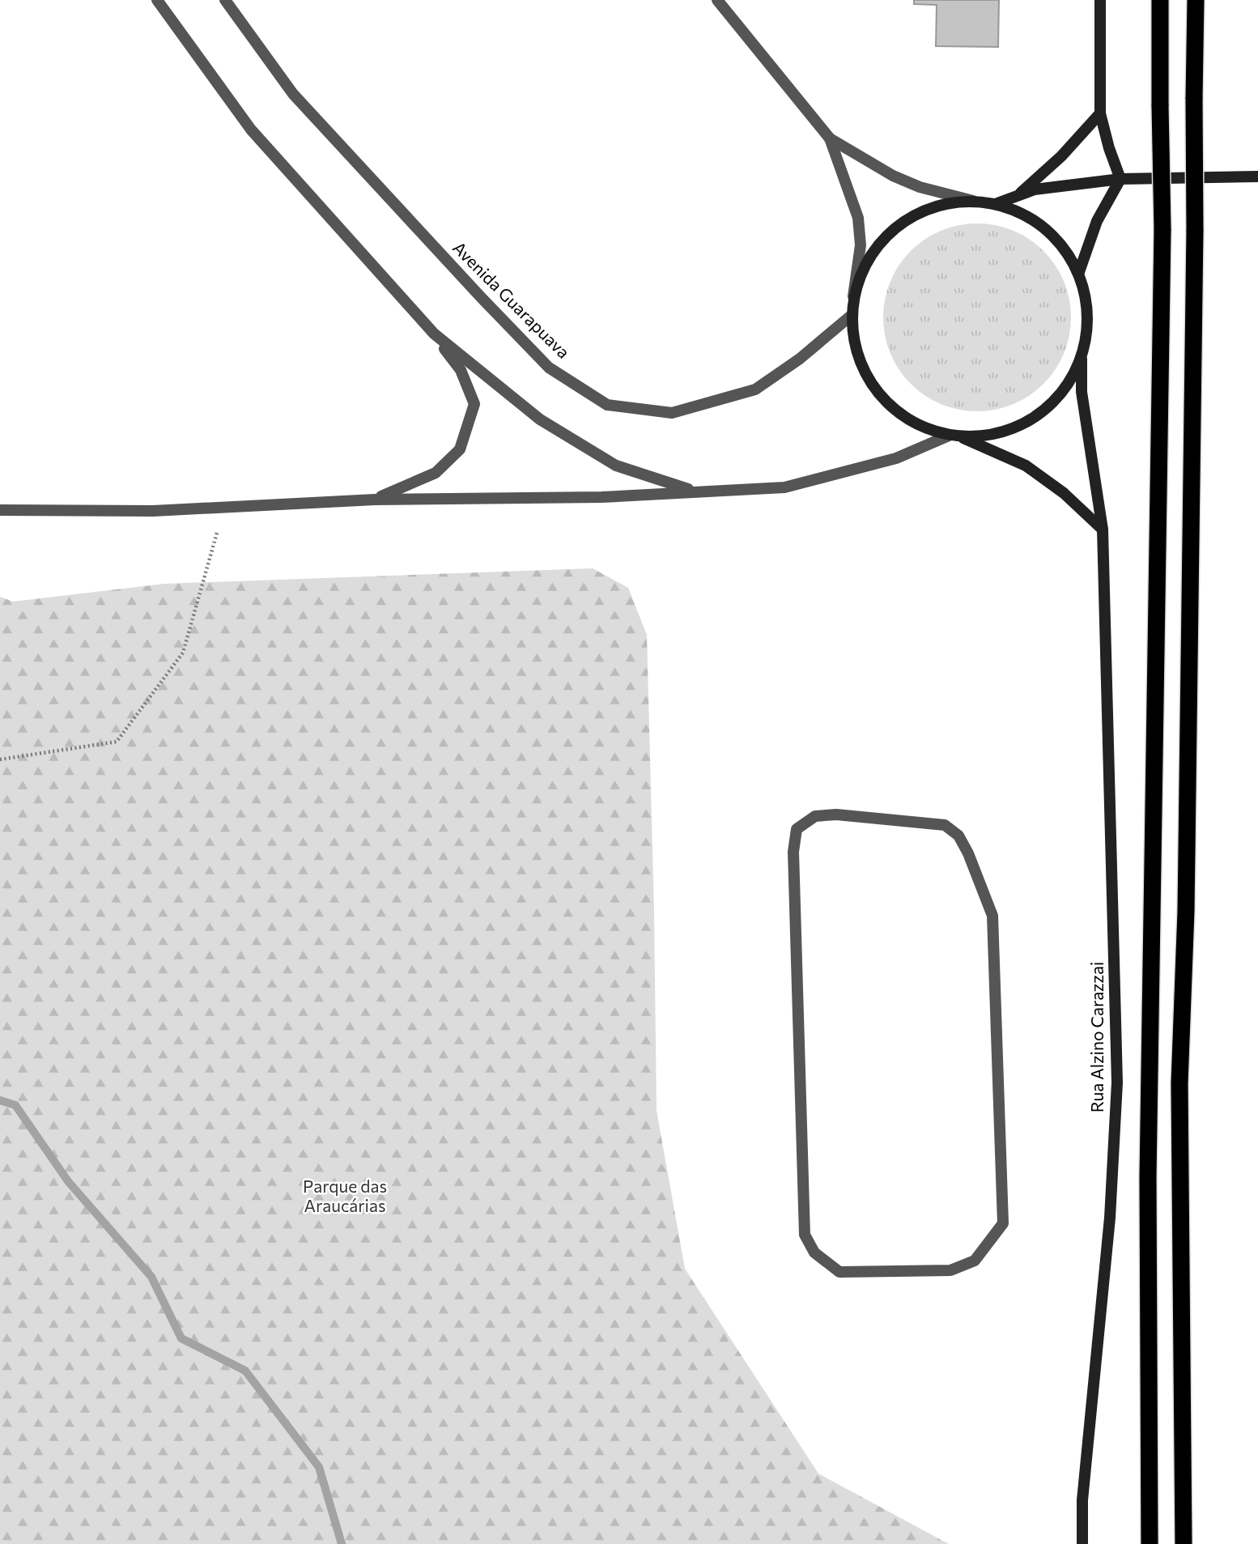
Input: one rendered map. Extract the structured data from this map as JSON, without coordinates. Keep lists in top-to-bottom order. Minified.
{"streets":{"main road":["Rua Alzino Carazzai"],"street":["Avenida Guarapuava"]},"parks":["Parque das Araucárias"]}
